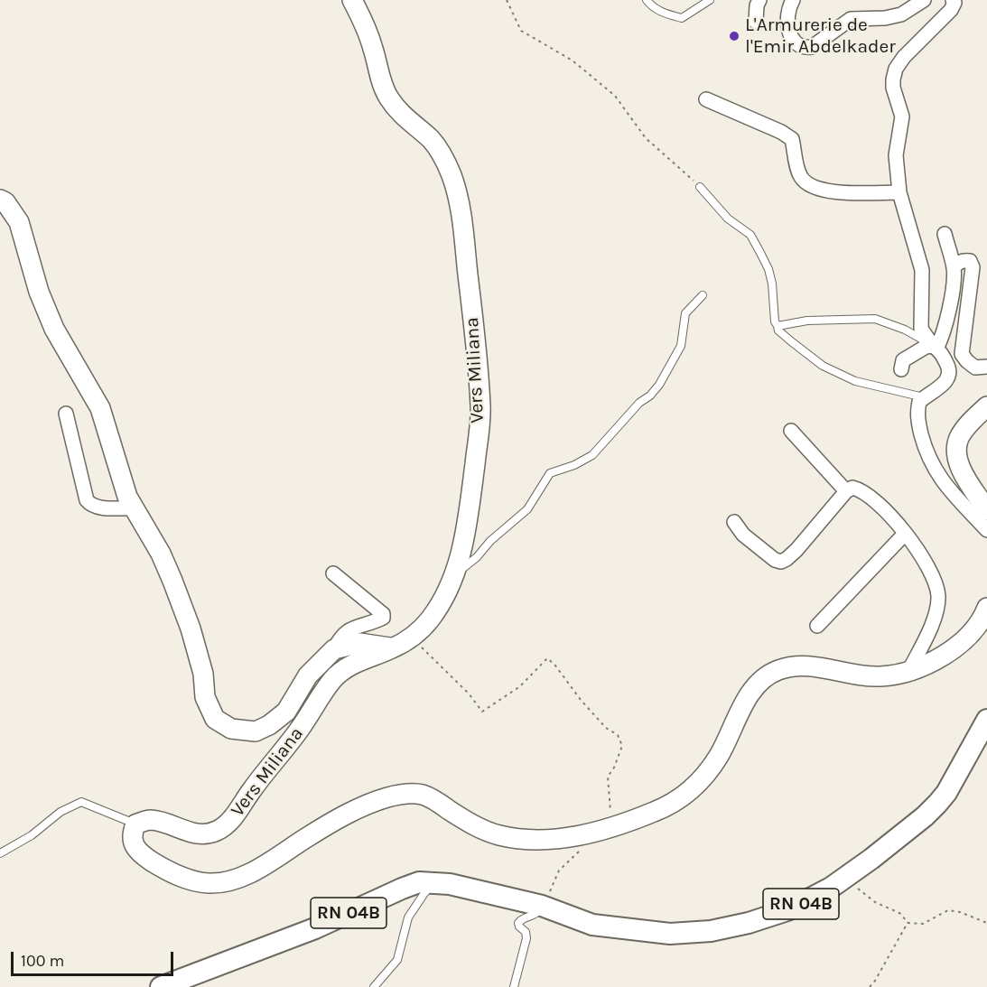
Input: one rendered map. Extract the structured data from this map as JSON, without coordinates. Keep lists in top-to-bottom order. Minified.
{"streets":{"main road":["Vers Miliana","RN 04B"]},"places":["L'Armurerie de l'Emir Abdelkader"],"scale_bar":"100 m"}
